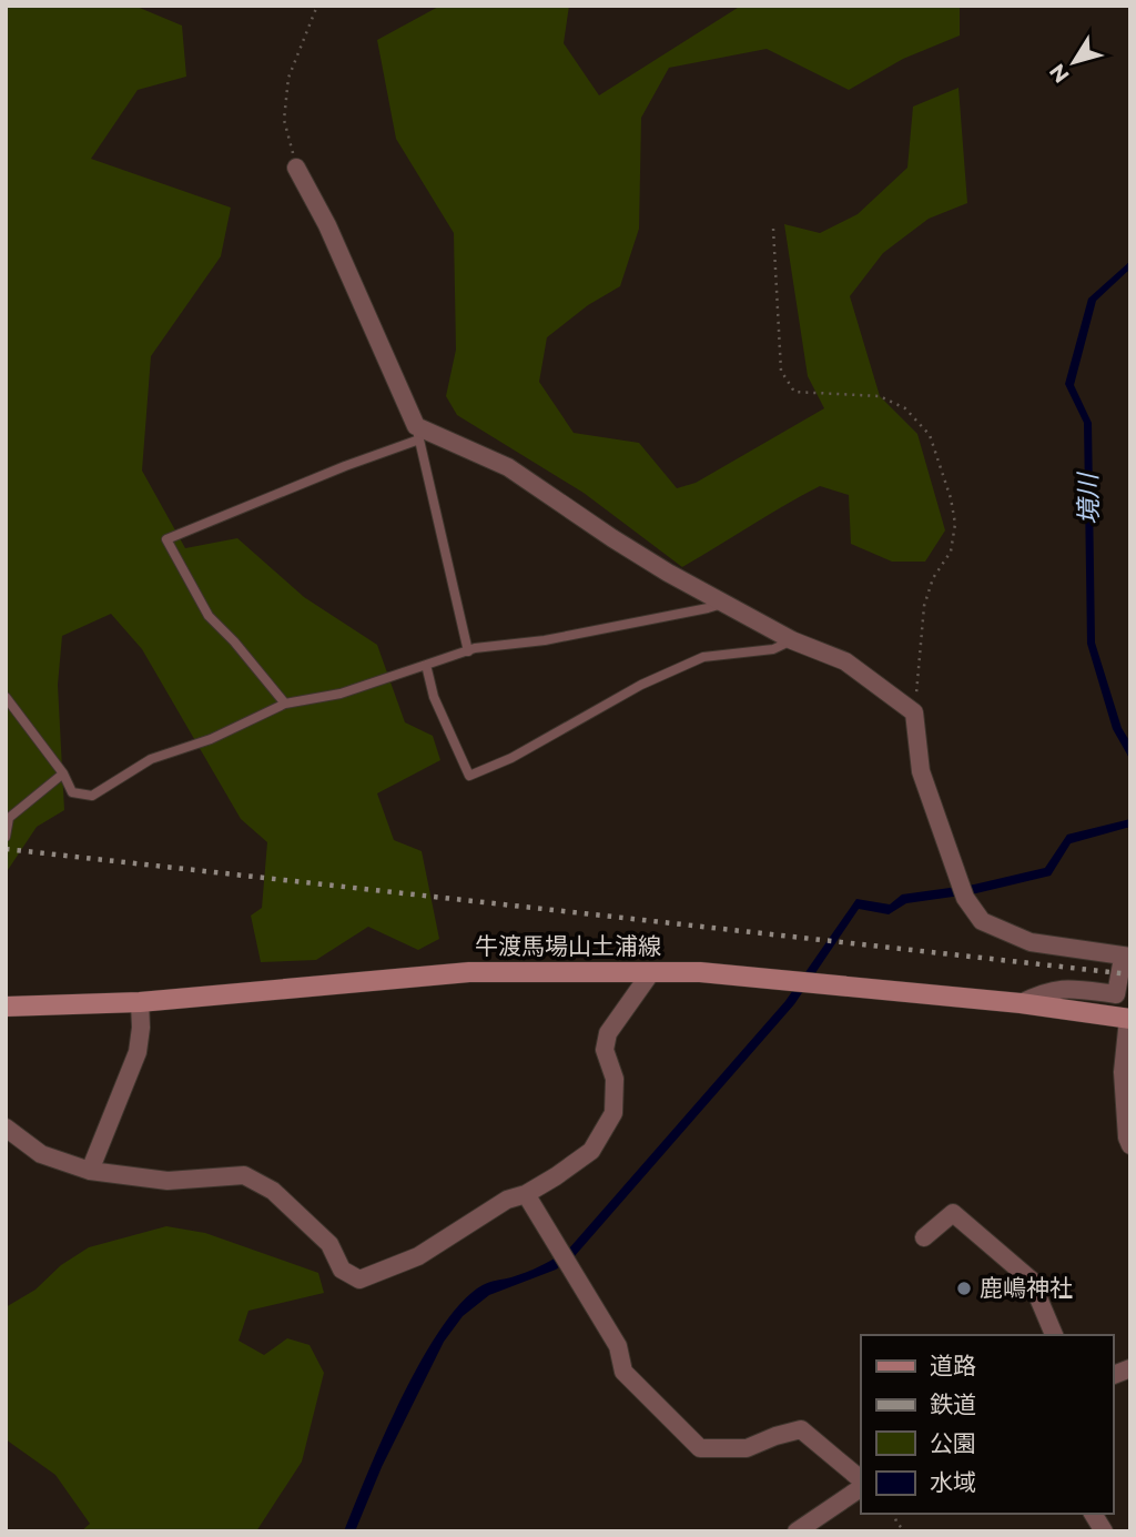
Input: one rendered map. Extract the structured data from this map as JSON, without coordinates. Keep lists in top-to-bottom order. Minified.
{"streets":{"main road":["牛渡馬場山土浦線"]},"water":["境川"],"places":["鹿嶋神社"],"legend":["道路","鉄道","公園","水域"],"north":"bottom left"}
